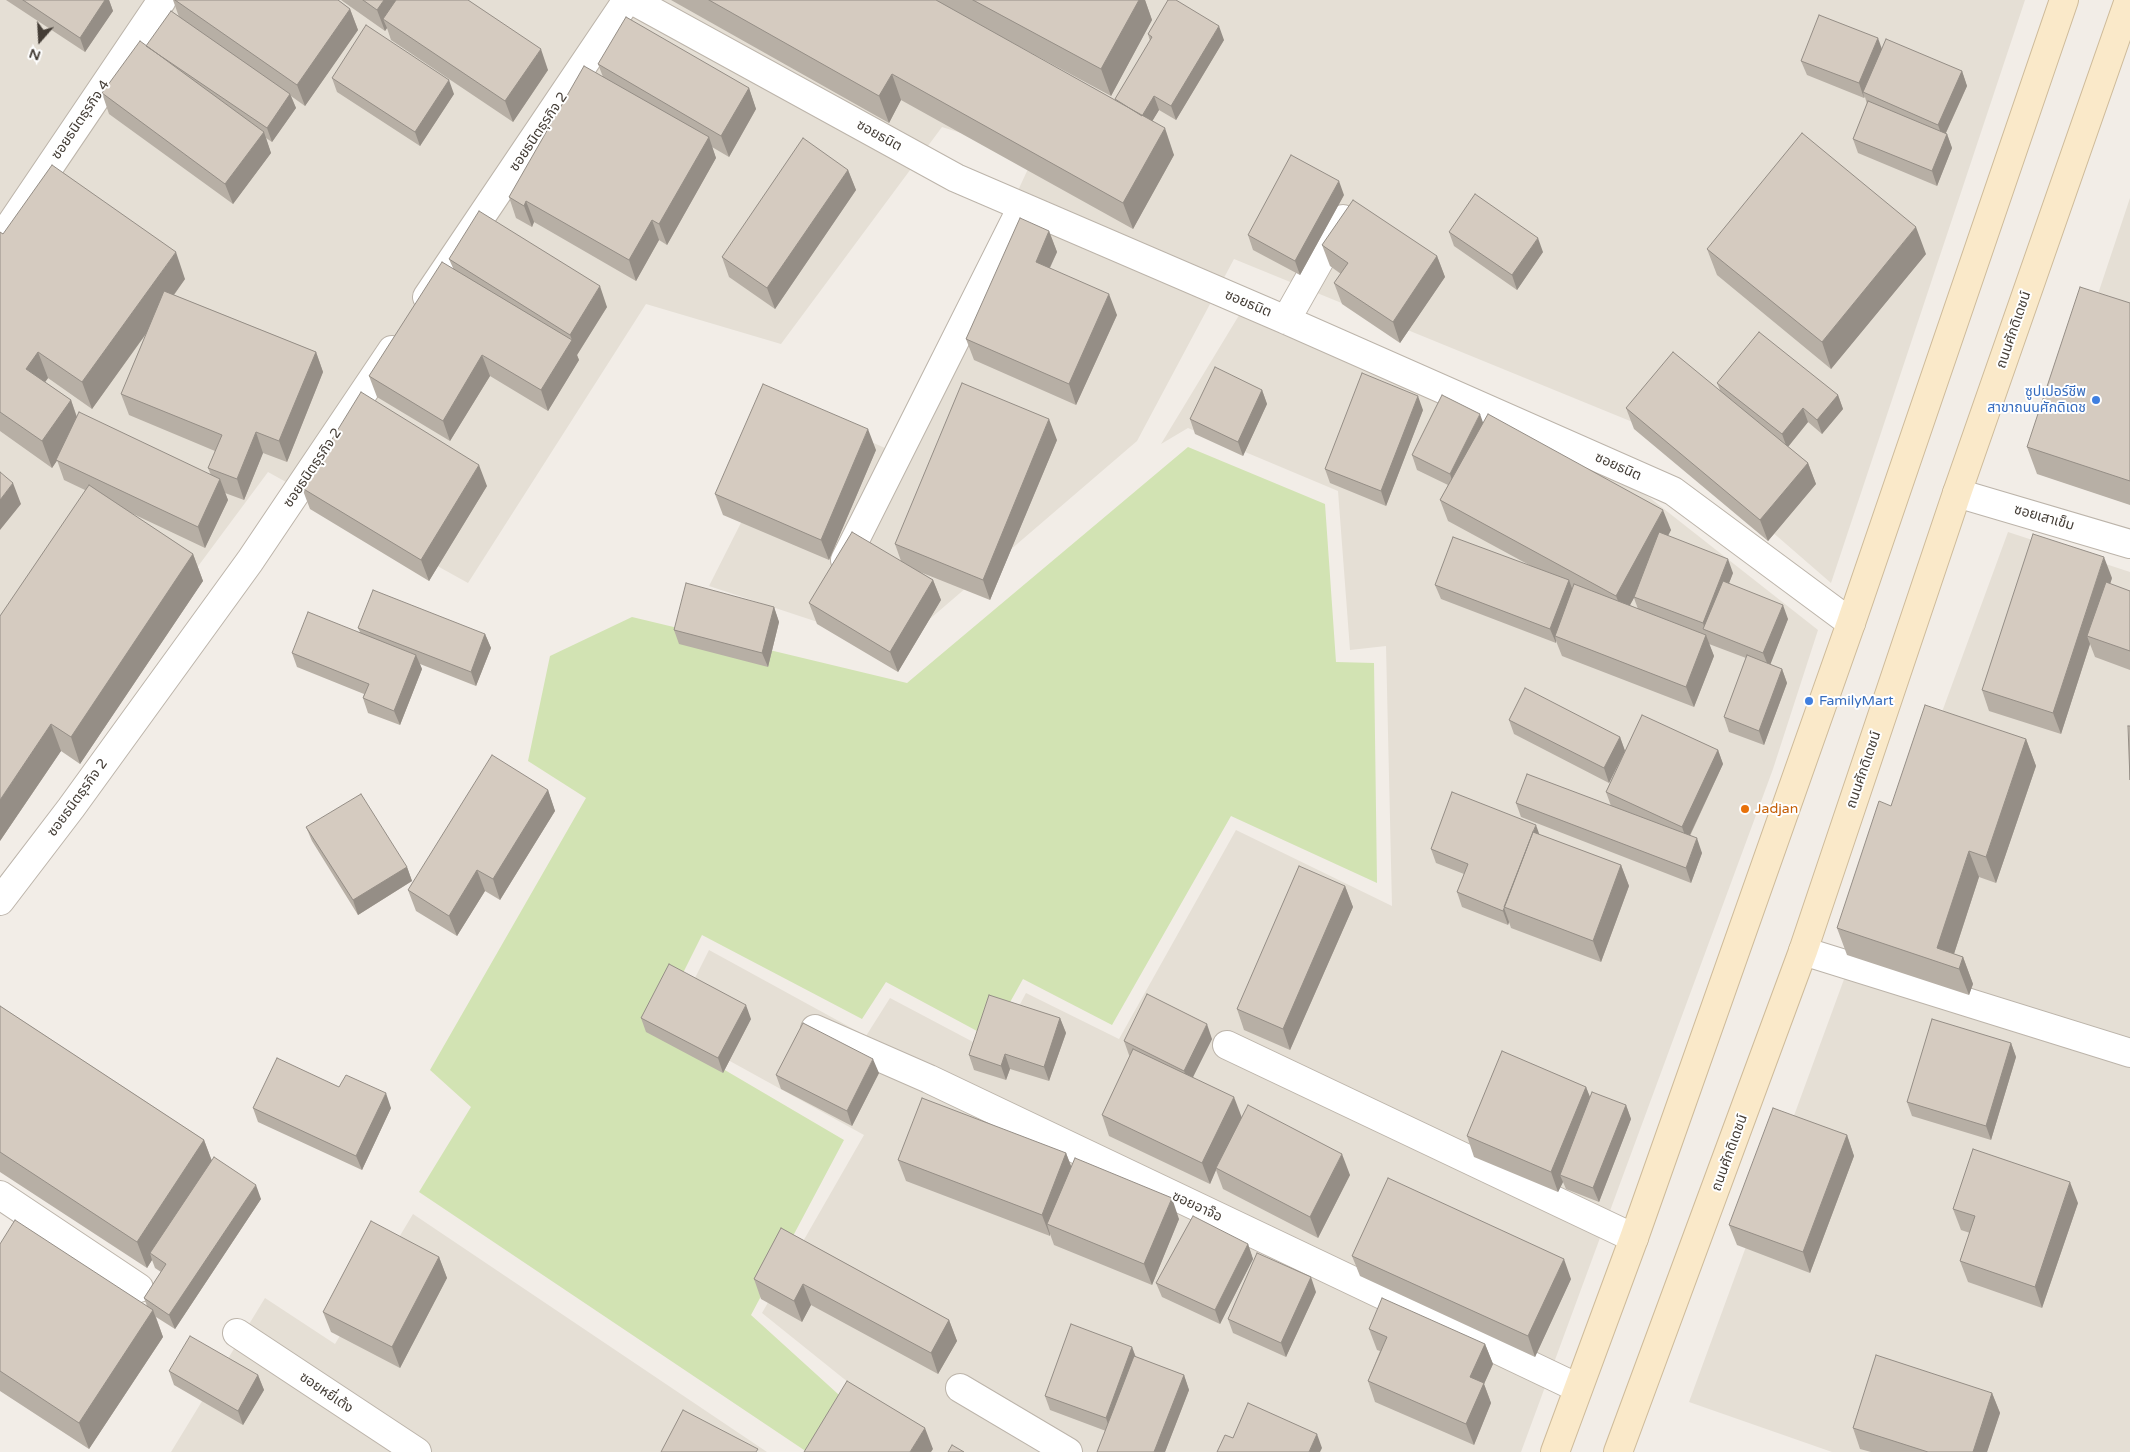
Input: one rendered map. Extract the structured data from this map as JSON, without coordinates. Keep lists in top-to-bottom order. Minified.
{"streets":{"main road":["ถนนศักดิเดชน์"],"street":["ซอยธนิตธุรกิจ 4","ซอยธนิตธุรกิจ 2","ซอยธนิต","ซอยเสาเข็ม","ซอยอาจ๊อ","ซอยหยี่เต้ง"]},"crossings":[["ถนนศักดิเดชน์","ซอยเสาเข็ม"]],"places":["ซูปเปอร์ชีพ สาขาถนนศักดิเดช","FamilyMart","Jadjan"],"north":"bottom"}
